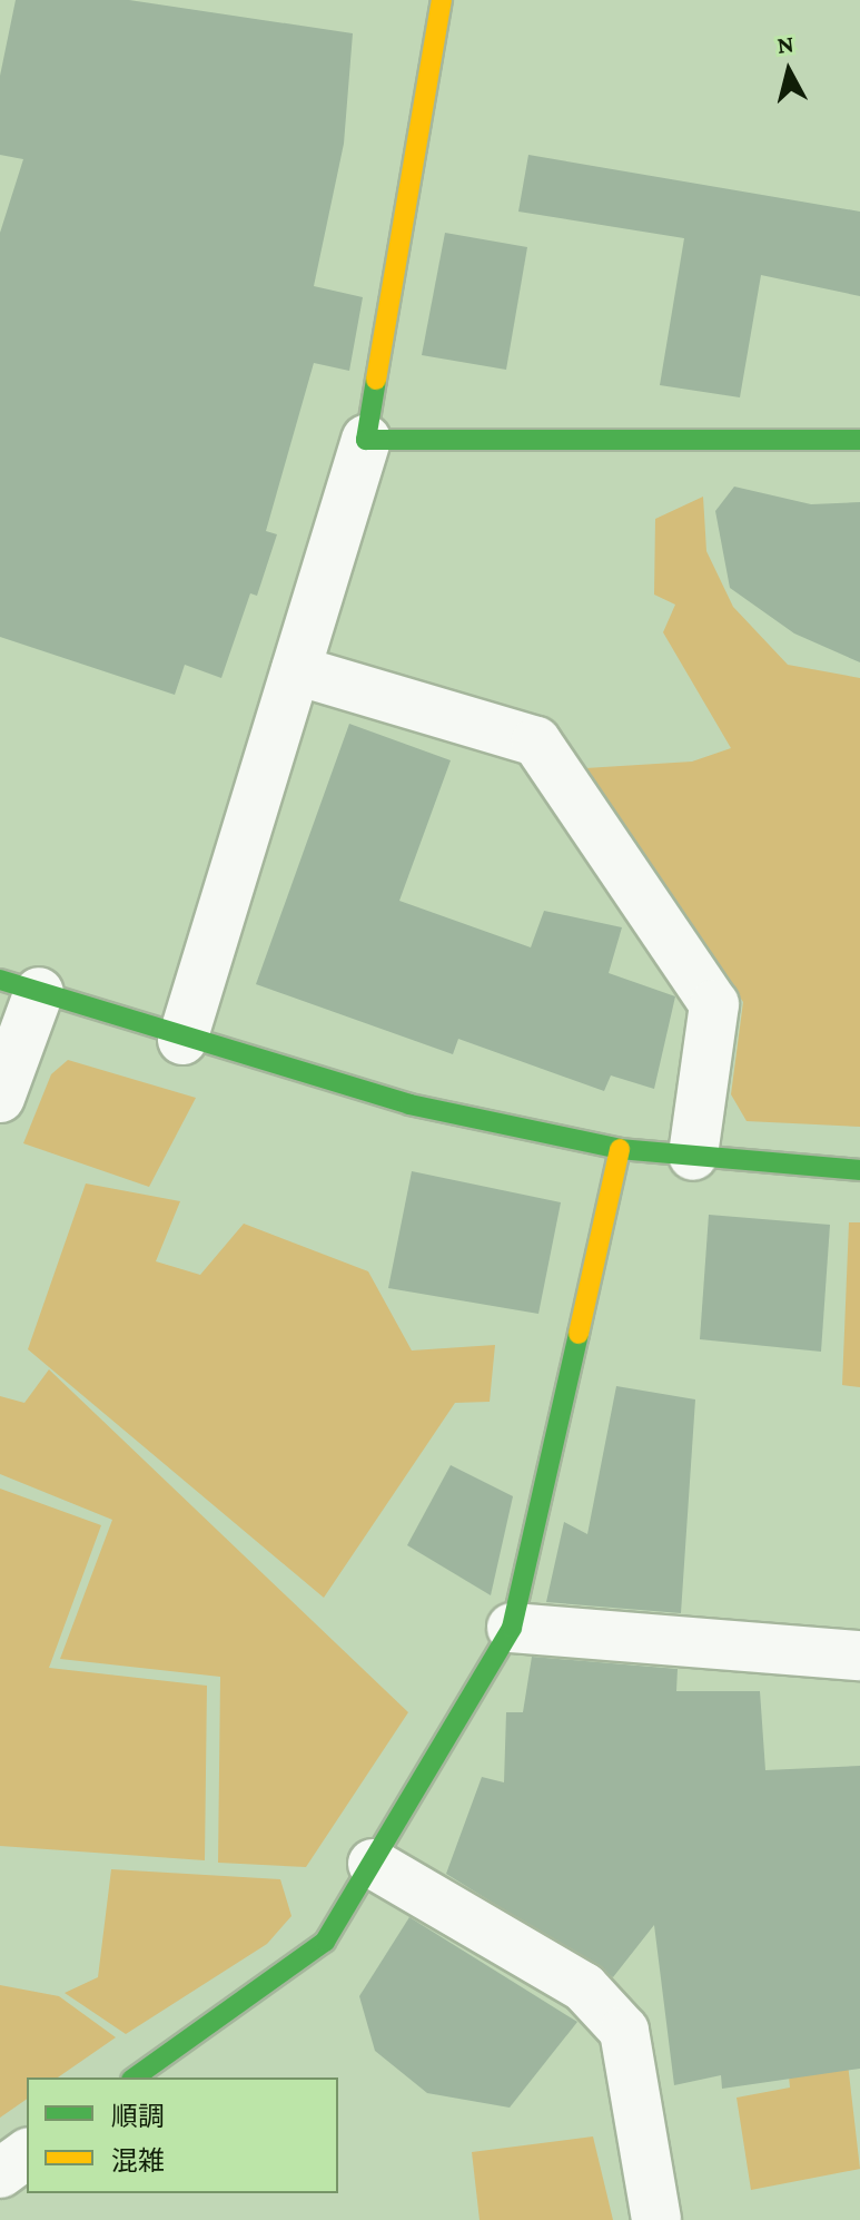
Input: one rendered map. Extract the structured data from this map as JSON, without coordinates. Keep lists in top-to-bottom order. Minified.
{"legend":["順調","混雑"],"north":"top"}
